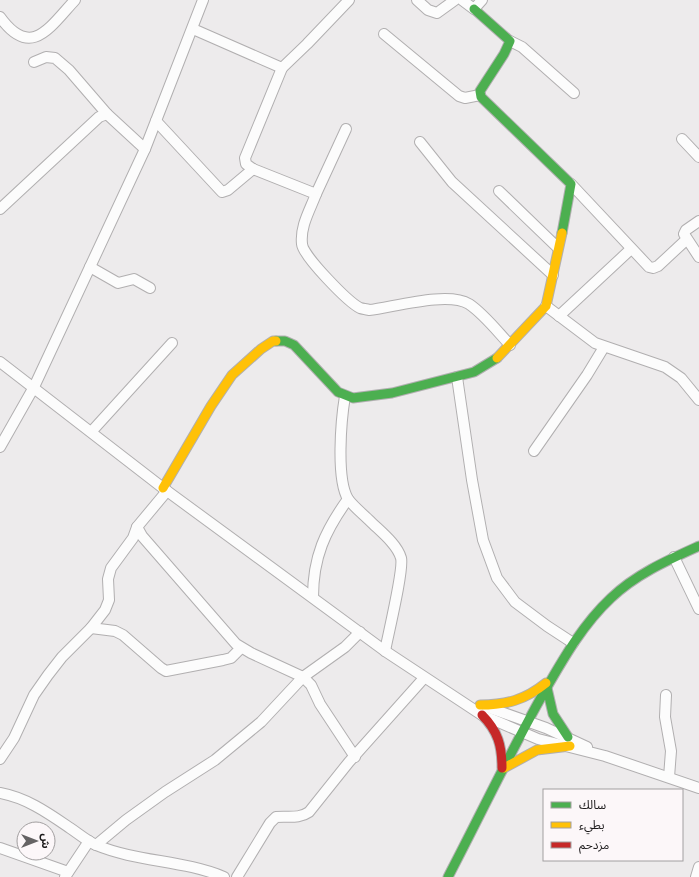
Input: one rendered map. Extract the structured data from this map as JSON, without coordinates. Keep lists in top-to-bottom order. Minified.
{"legend":["سالك","بطيء","مزدحم"],"north":"right"}
